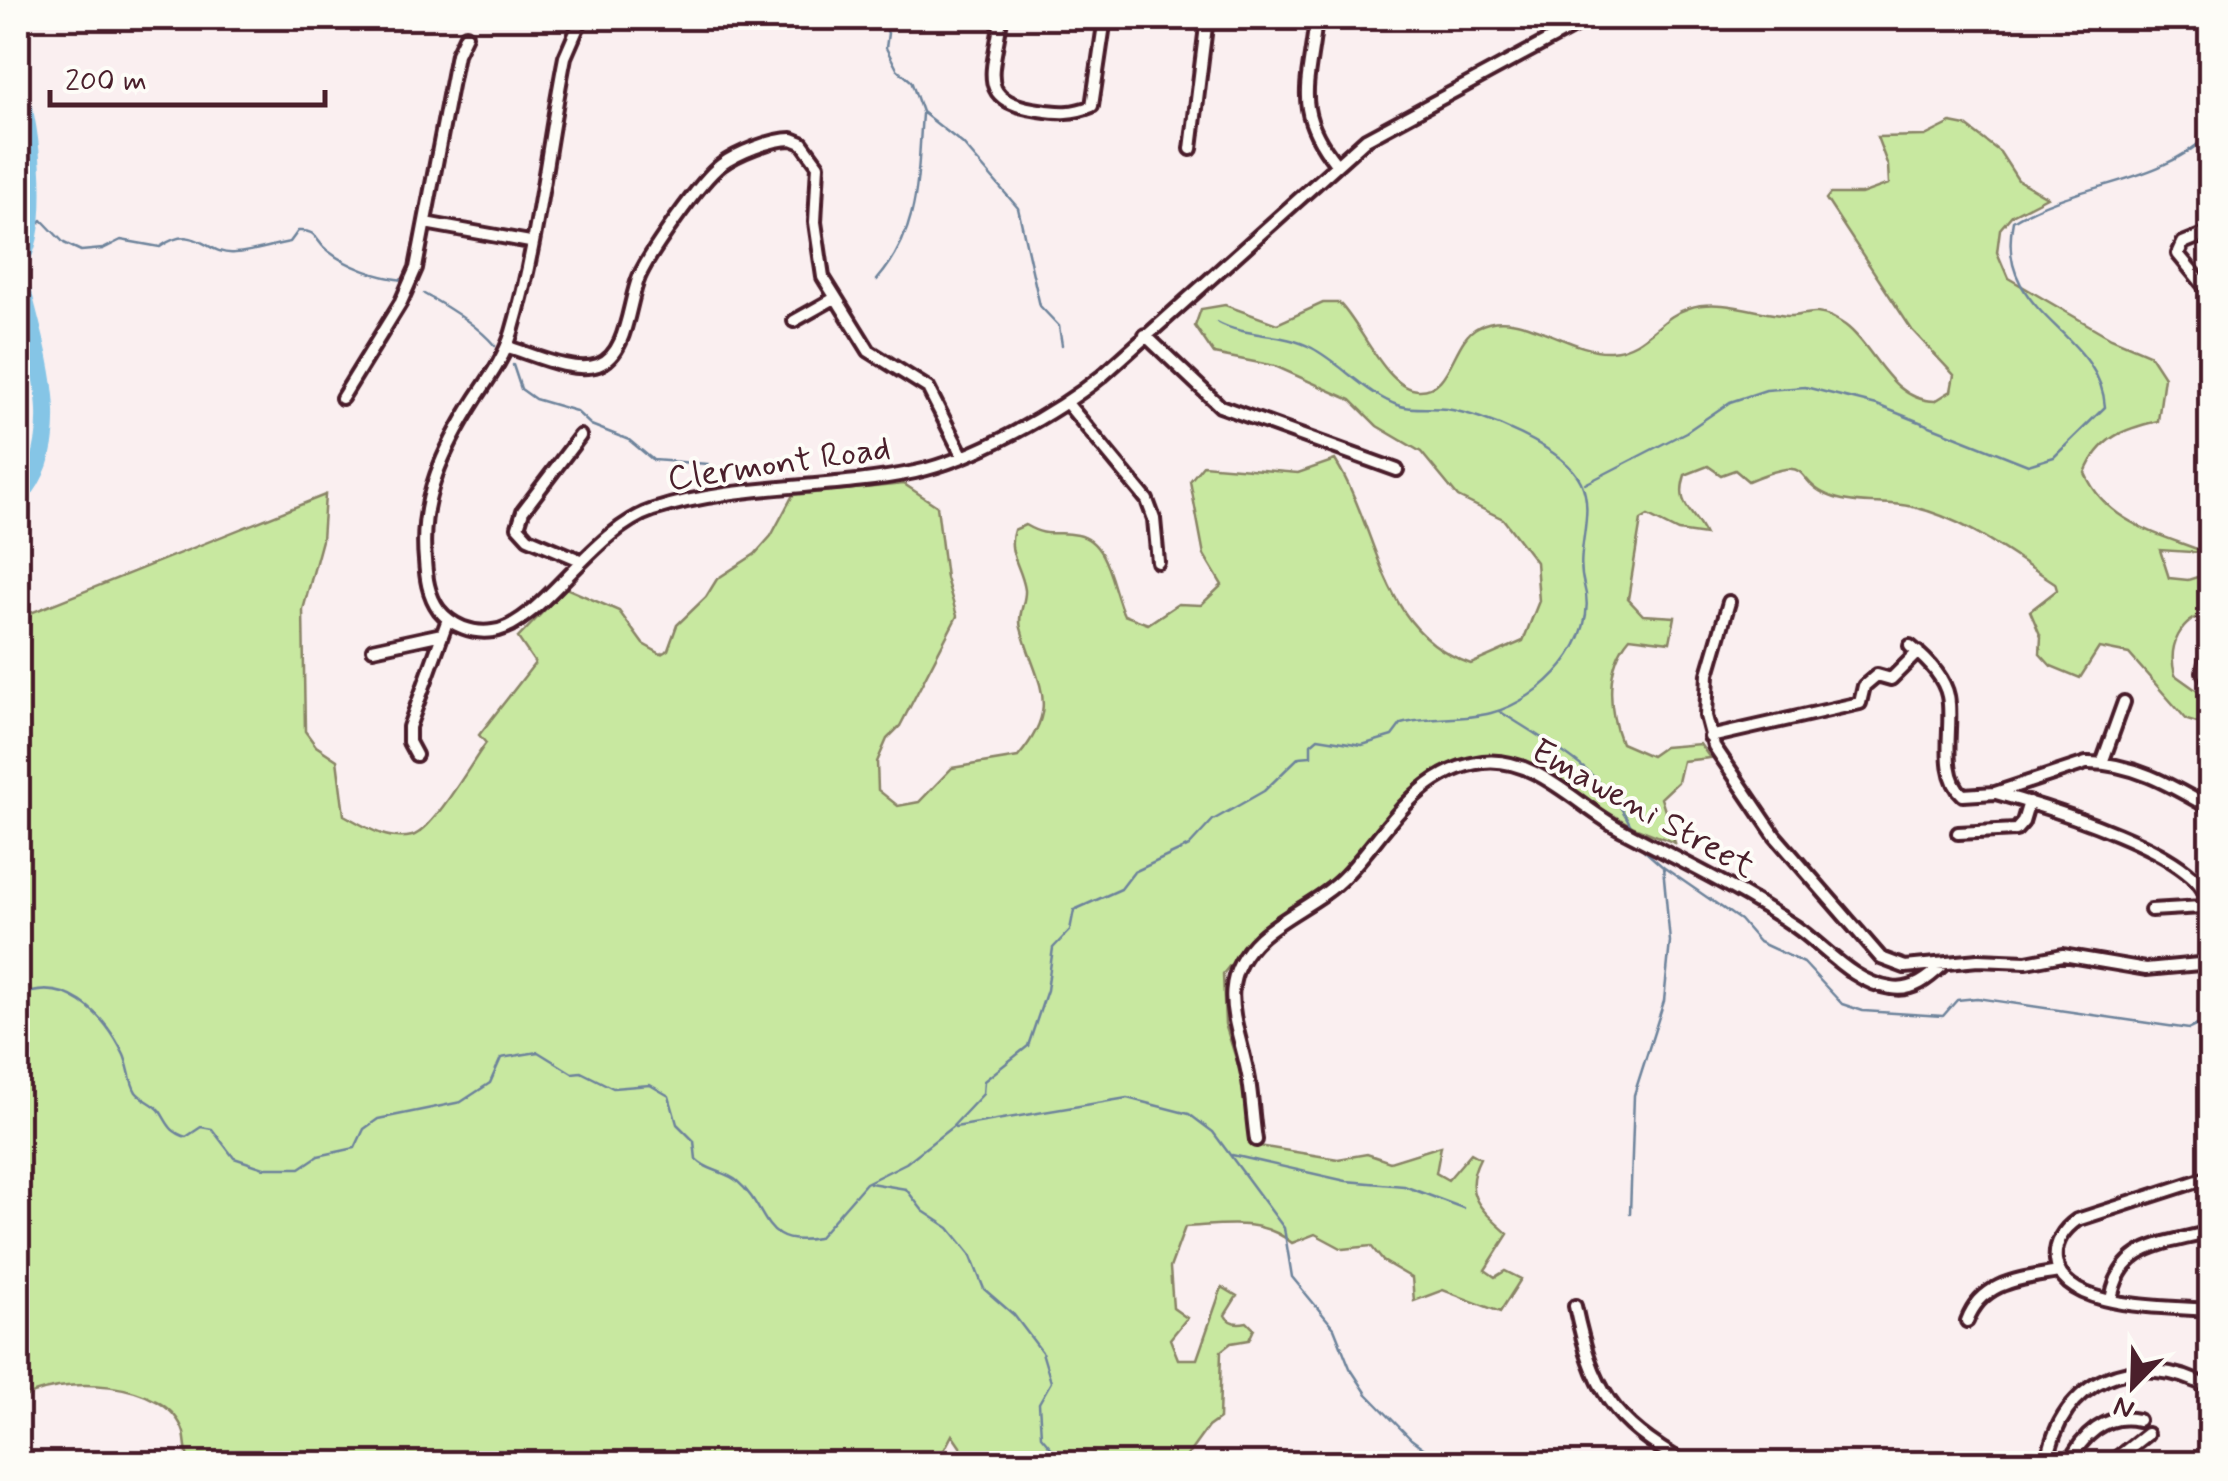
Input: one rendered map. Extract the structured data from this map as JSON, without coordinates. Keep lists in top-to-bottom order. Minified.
{"streets":{"street":["Clermont Road","Emaweni Street"]},"scale_bar":"200 m","north":"bottom left"}
